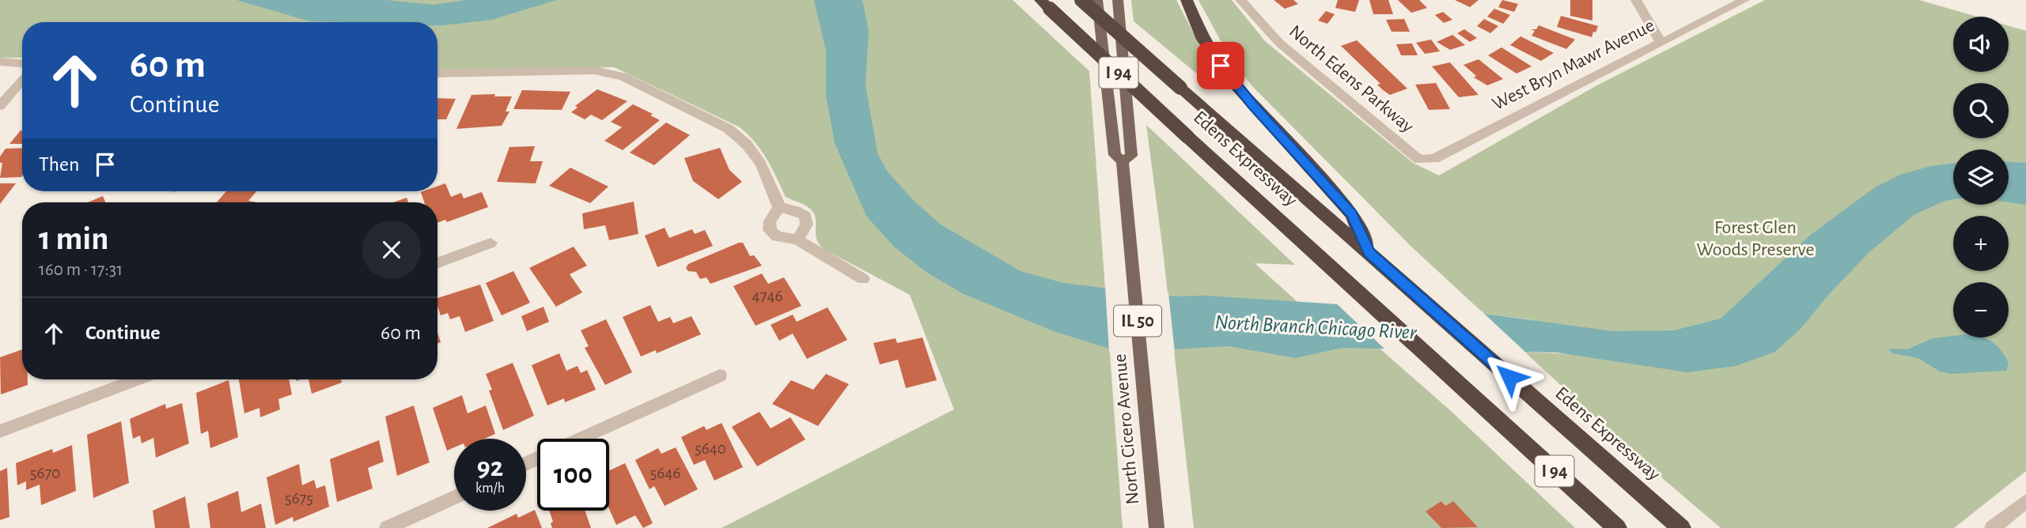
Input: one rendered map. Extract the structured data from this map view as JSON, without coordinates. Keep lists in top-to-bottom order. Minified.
{"streets":{"highway":["I 94","Edens Expressway"],"main road":["IL 50","North Cicero Avenue"],"street":["West Bryn Mawr Avenue","North Edens Parkway"]},"crossings":[["West Bryn Mawr Avenue","North Edens Parkway"]],"water":["North Branch Chicago River"],"parks":["Forest Glen Woods Preserve"],"house_numbers":["4746","5640","5670","5646","5675"],"page":{"map_buttons":["+","−"],"turn":["60 m","Continue"],"then":"Then","heading":["1 min","160 m · 17:31"],"list":[{"name":"Continue","value":"60 m"}],"speed":"92 km/h","limit":"100"}}
